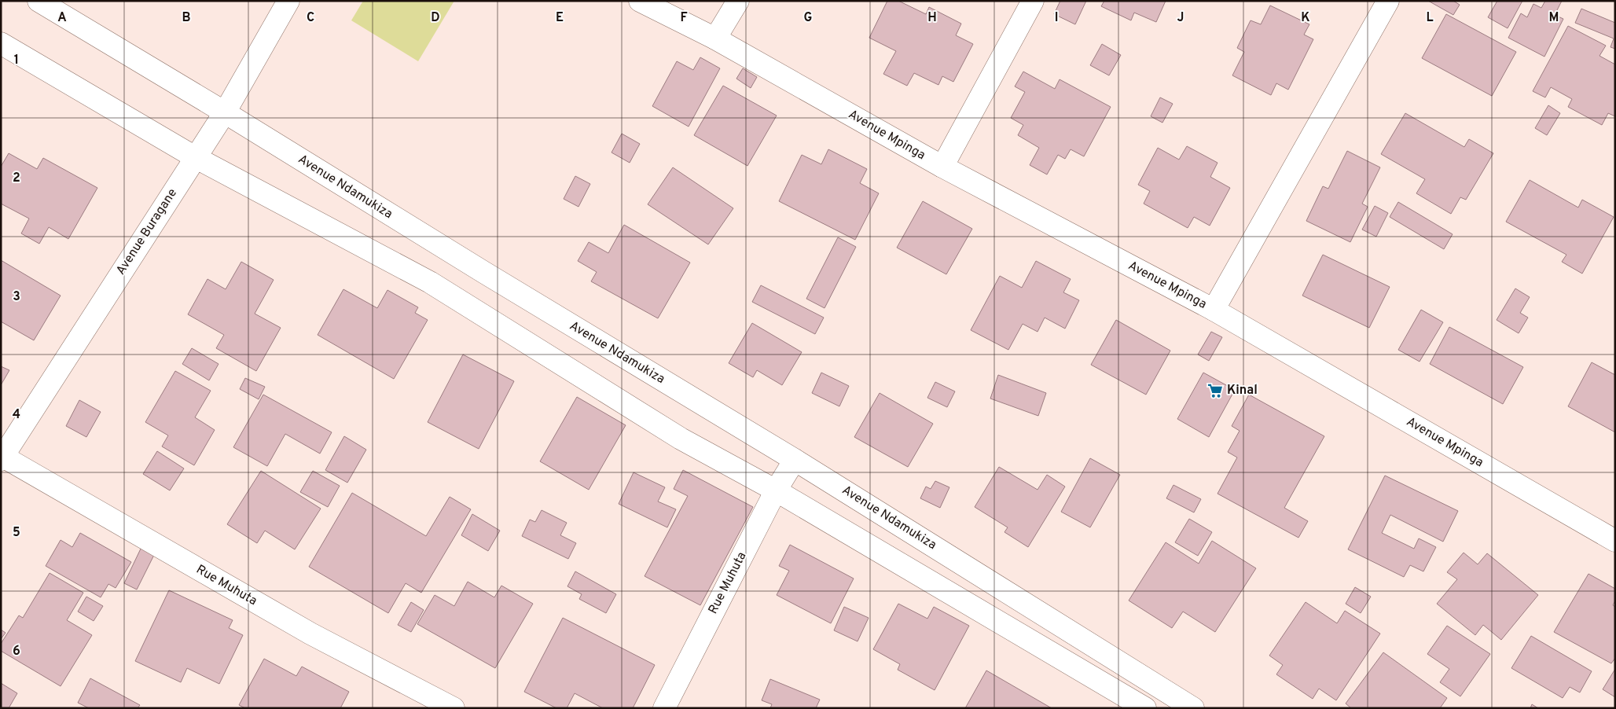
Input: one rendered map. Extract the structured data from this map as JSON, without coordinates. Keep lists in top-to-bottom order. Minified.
{"streets":{"street":["Avenue Mpinga","Avenue Ndamukiza","Avenue Buragane","Rue Muhuta"]},"crossings":[["Avenue Ndamukiza","Avenue Buragane"],["Avenue Ndamukiza","Rue Muhuta"],["Avenue Buragane","Rue Muhuta"]],"places":{"supermarket":["Kinal"]},"grid":{"columns":["A","B","C","D","E","F","G","H","I","J","K","L","M"],"rows":["1","2","3","4","5","6"]}}
